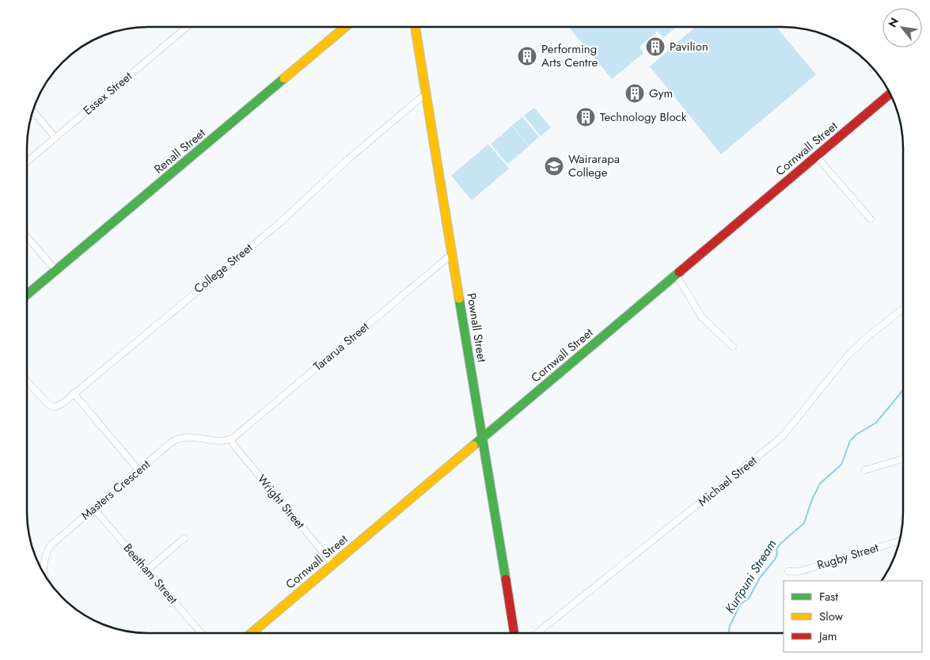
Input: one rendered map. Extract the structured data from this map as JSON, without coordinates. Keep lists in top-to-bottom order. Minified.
{"streets":{"street":["Essex Street","Cornwall Street","Renall Street","College Street","Pownall Street","Tararua Street","Michael Street","Masters Crescent","Wright Street","Rugby Street","Beetham Street"]},"crossings":[["Cornwall Street","Pownall Street"],["Cornwall Street","Wright Street"],["College Street","Pownall Street"],["Pownall Street","Tararua Street"],["Tararua Street","Masters Crescent"],["Tararua Street","Wright Street"],["Masters Crescent","Wright Street"],["Masters Crescent","Beetham Street"]],"water":["Kurīpuni Stream"],"places":{"building":["Pavilion","Performing Arts Centre","Gym","Technology Block"],"school or university":["Wairarapa College"]},"legend":["Fast","Slow","Jam"],"north":"top left"}
